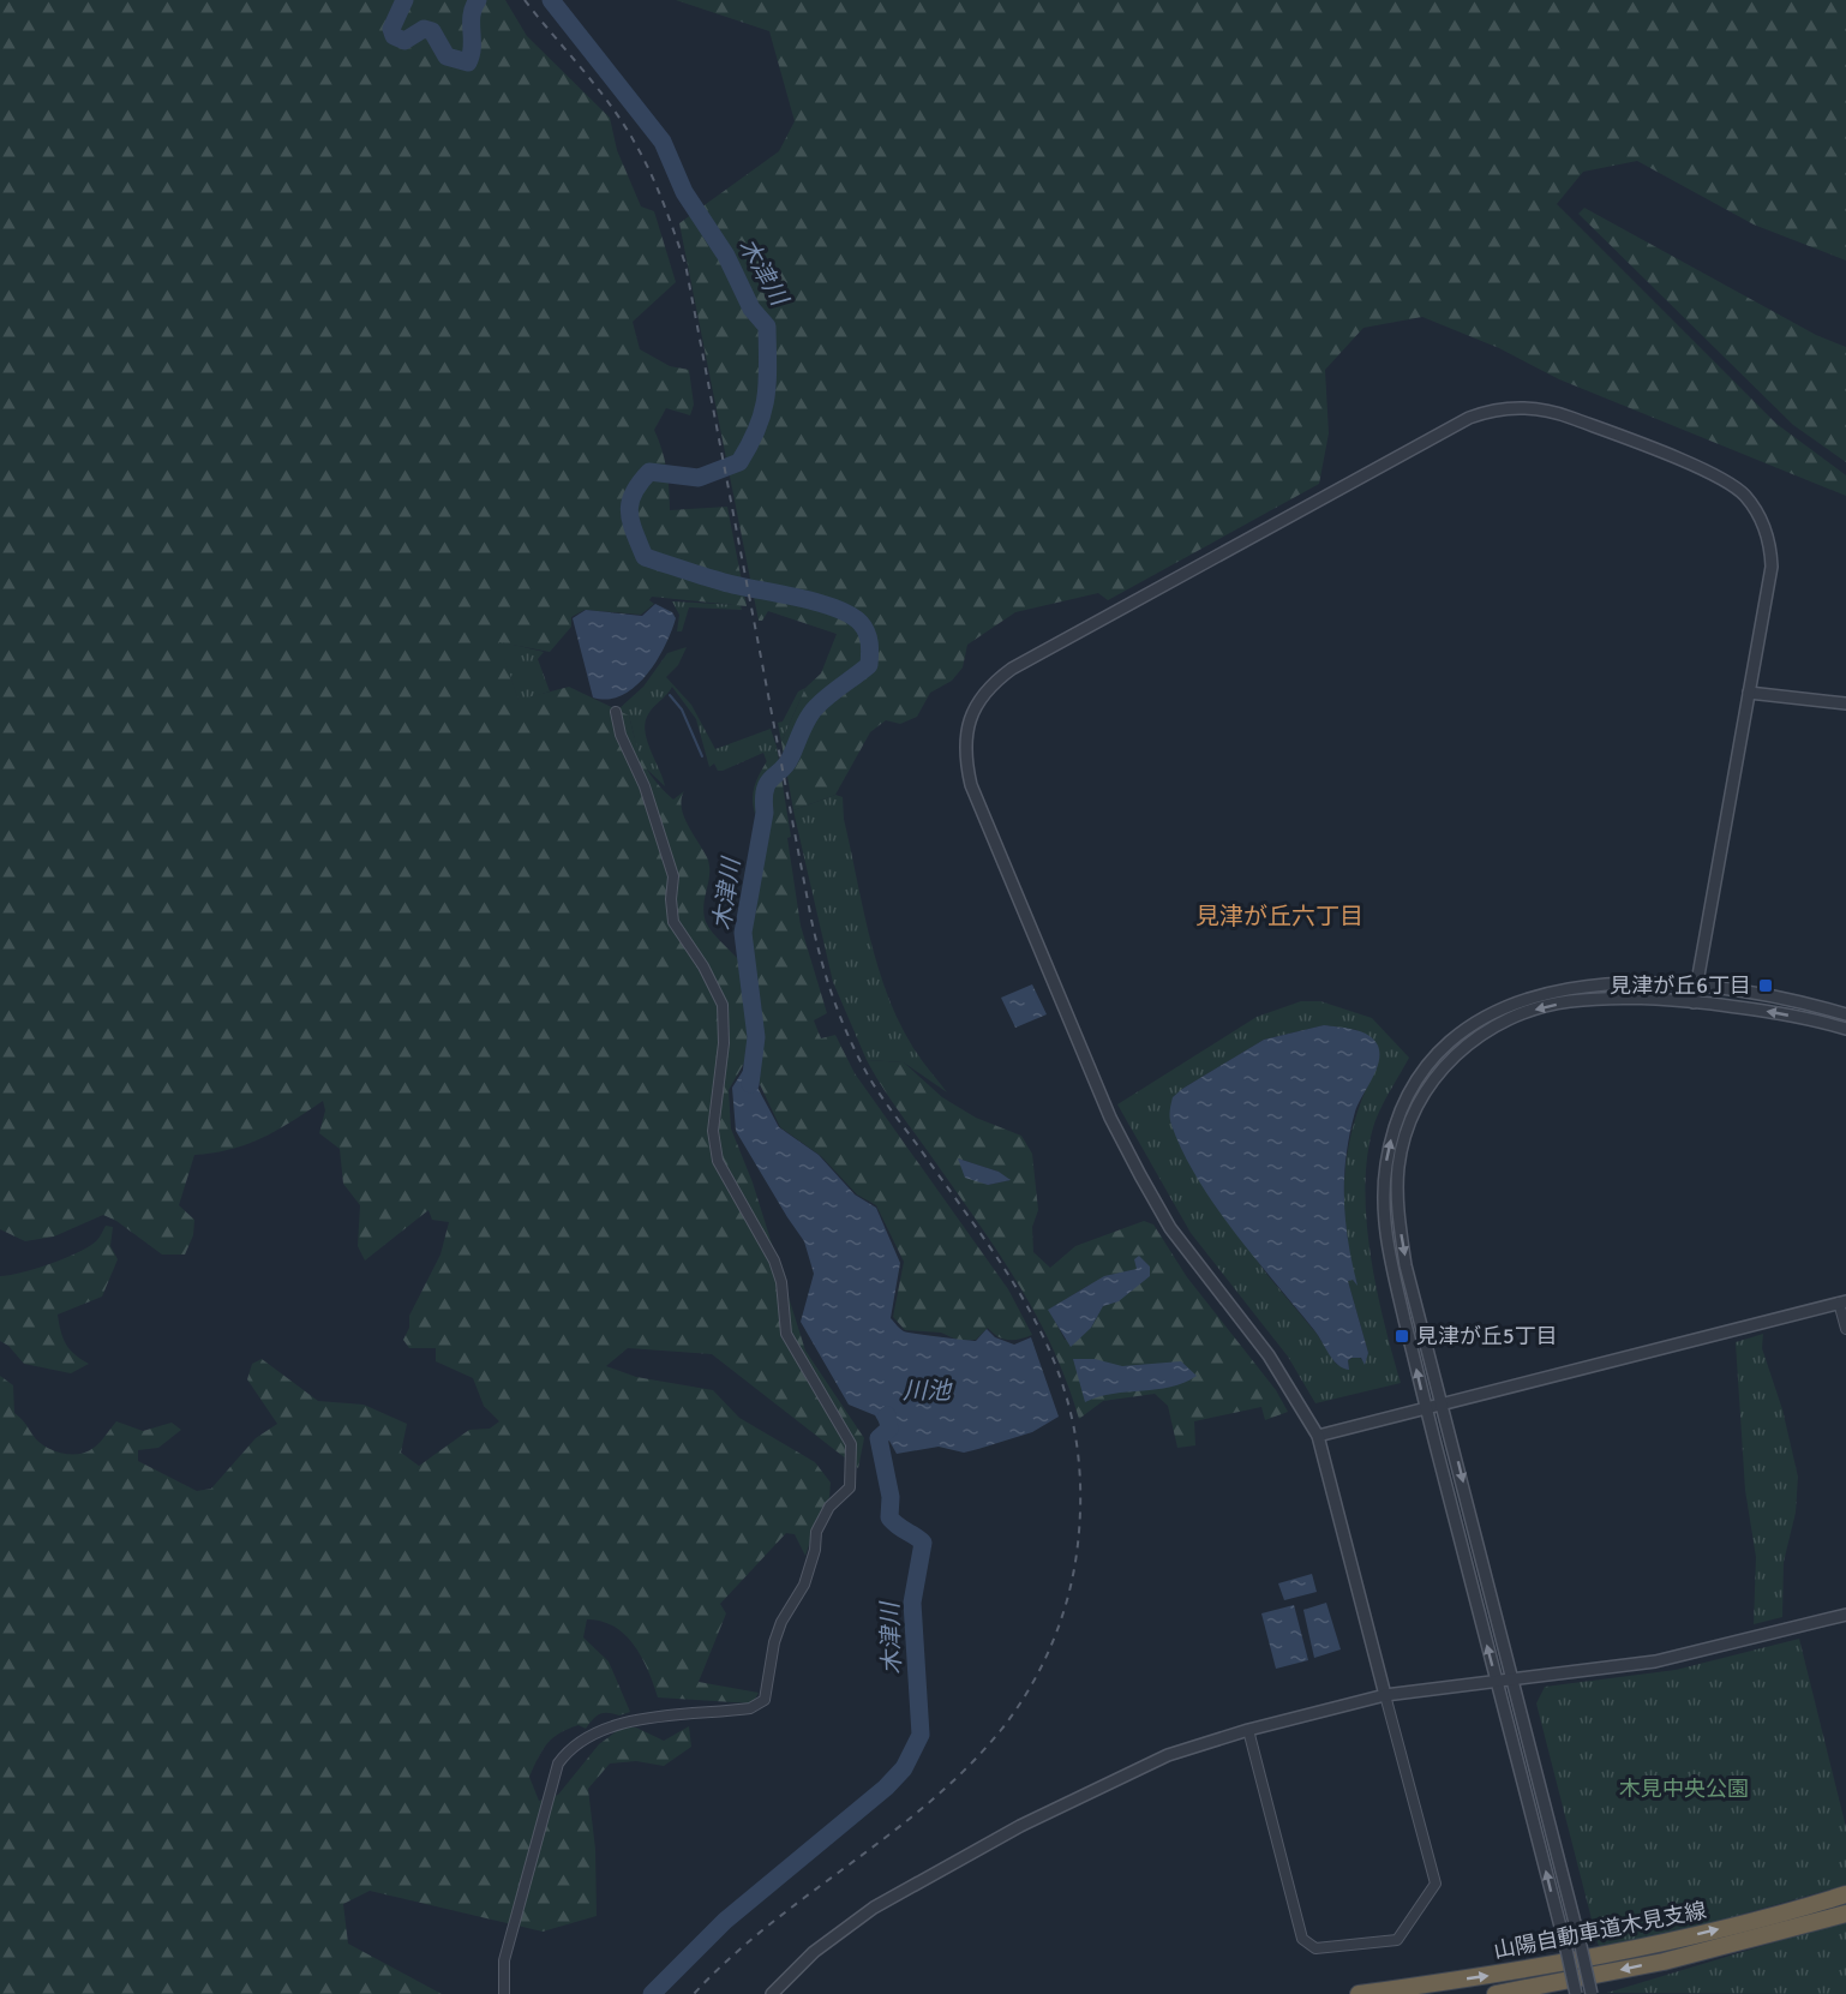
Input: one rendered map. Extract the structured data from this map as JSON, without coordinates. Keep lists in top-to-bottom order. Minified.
{"streets":{"highway":["山陽自動車道木見支線"]},"districts":["見津が丘六丁目"],"water":["木津川","川池"],"parks":["木見中央公園"],"places":{"transit":["見津が丘6丁目","見津が丘5丁目"]}}
